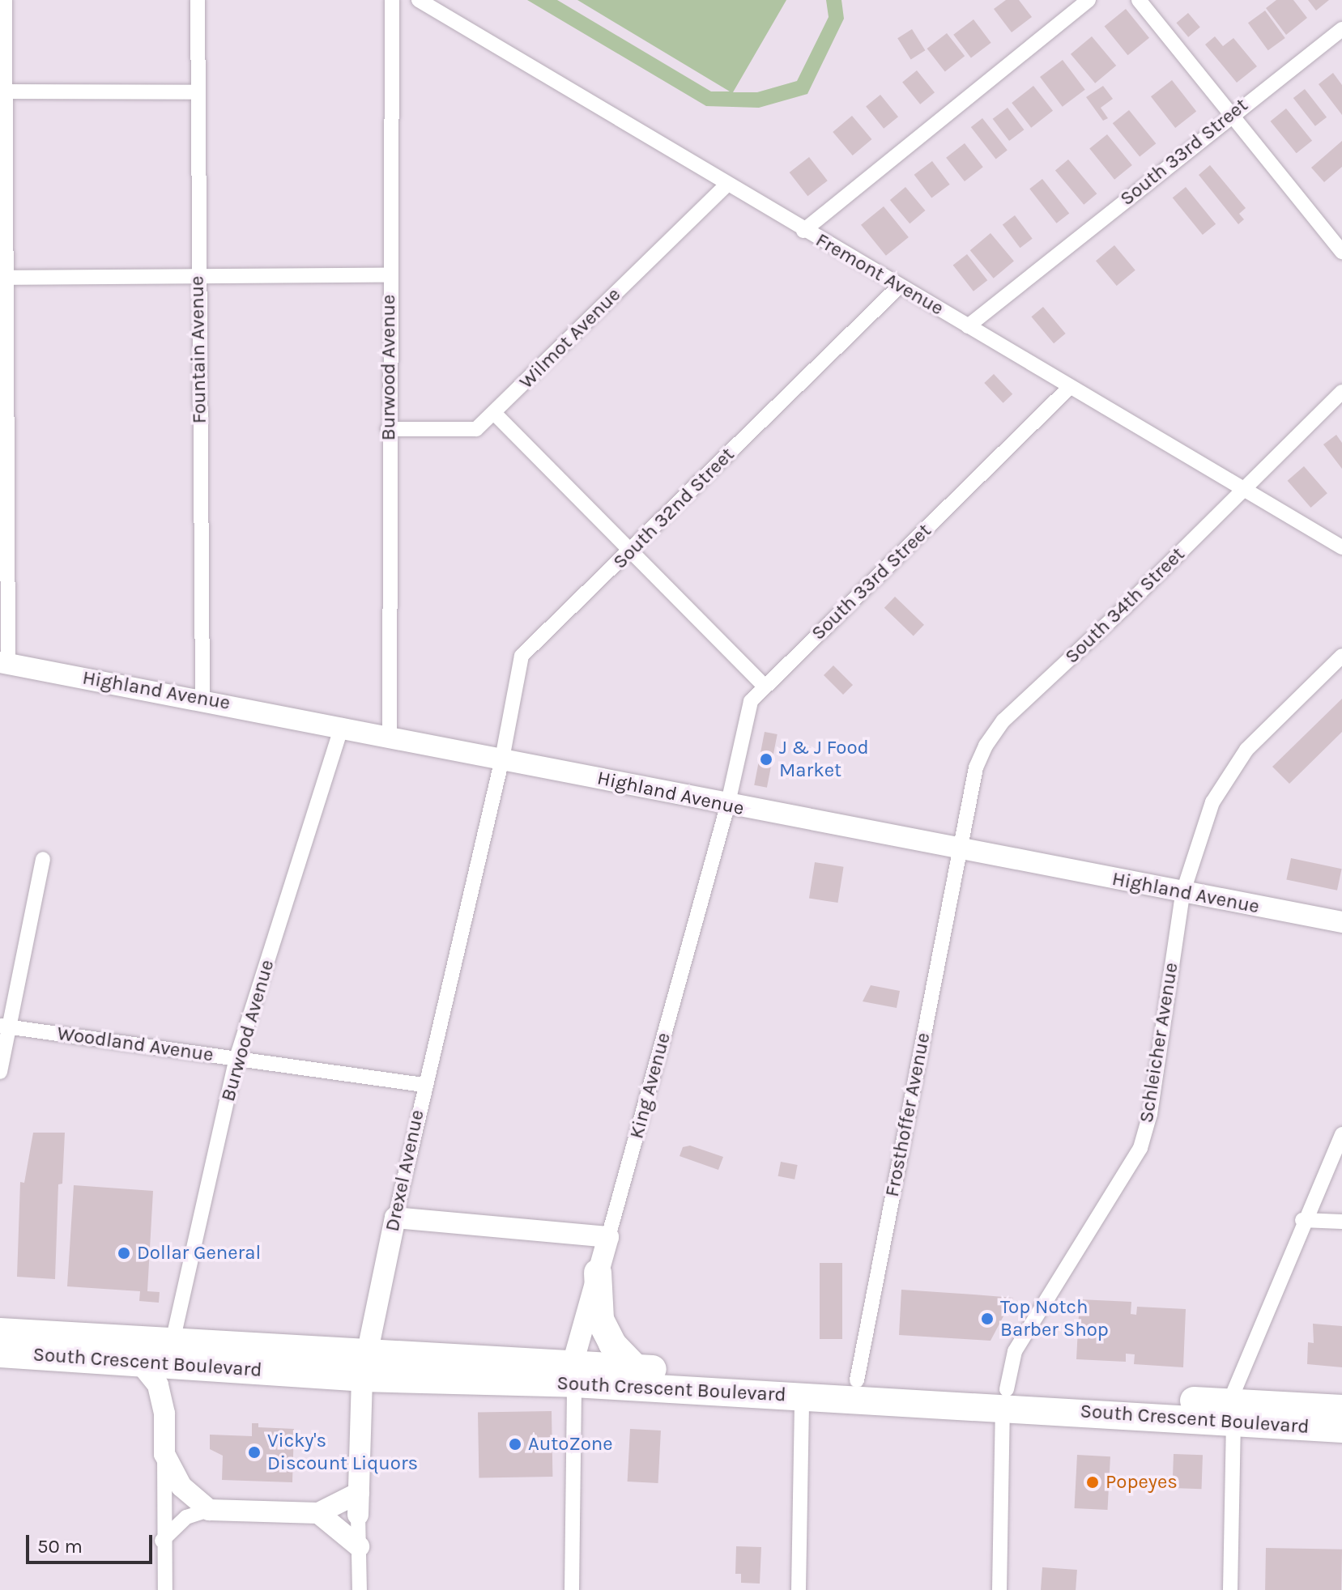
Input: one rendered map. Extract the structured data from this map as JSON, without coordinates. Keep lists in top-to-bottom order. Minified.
{"streets":{"highway":["South Crescent Boulevard"],"street":["South 33rd Street","Fremont Avenue","Wilmot Avenue","Fountain Avenue","Burwood Avenue","South 32nd Street","South 34th Street","Highland Avenue","Schleicher Avenue","Woodland Avenue","King Avenue","Frosthoffer Avenue","Drexel Avenue"]},"crossings":[["South 33rd Street","Fremont Avenue"],["South 33rd Street","Highland Avenue"],["South 33rd Street","King Avenue"],["Fremont Avenue","Wilmot Avenue"],["Fremont Avenue","South 32nd Street"],["Fremont Avenue","South 34th Street"],["Wilmot Avenue","Burwood Avenue"],["Fountain Avenue","Highland Avenue"],["Burwood Avenue","Highland Avenue"],["Burwood Avenue","Woodland Avenue"],["Burwood Avenue","South Crescent Boulevard"],["South 32nd Street","Highland Avenue"],["South 32nd Street","Drexel Avenue"],["South 34th Street","Highland Avenue"],["South 34th Street","Frosthoffer Avenue"],["Highland Avenue","Schleicher Avenue"],["Highland Avenue","King Avenue"],["Highland Avenue","Frosthoffer Avenue"],["Highland Avenue","Drexel Avenue"],["Schleicher Avenue","South Crescent Boulevard"],["Woodland Avenue","Drexel Avenue"],["King Avenue","South Crescent Boulevard"],["Frosthoffer Avenue","South Crescent Boulevard"],["Drexel Avenue","South Crescent Boulevard"]],"places":["J & J Food Market","Dollar General","Top Notch Barber Shop","AutoZone","Vicky's Discount Liquors","Popeyes"],"scale_bar":"50 m"}
